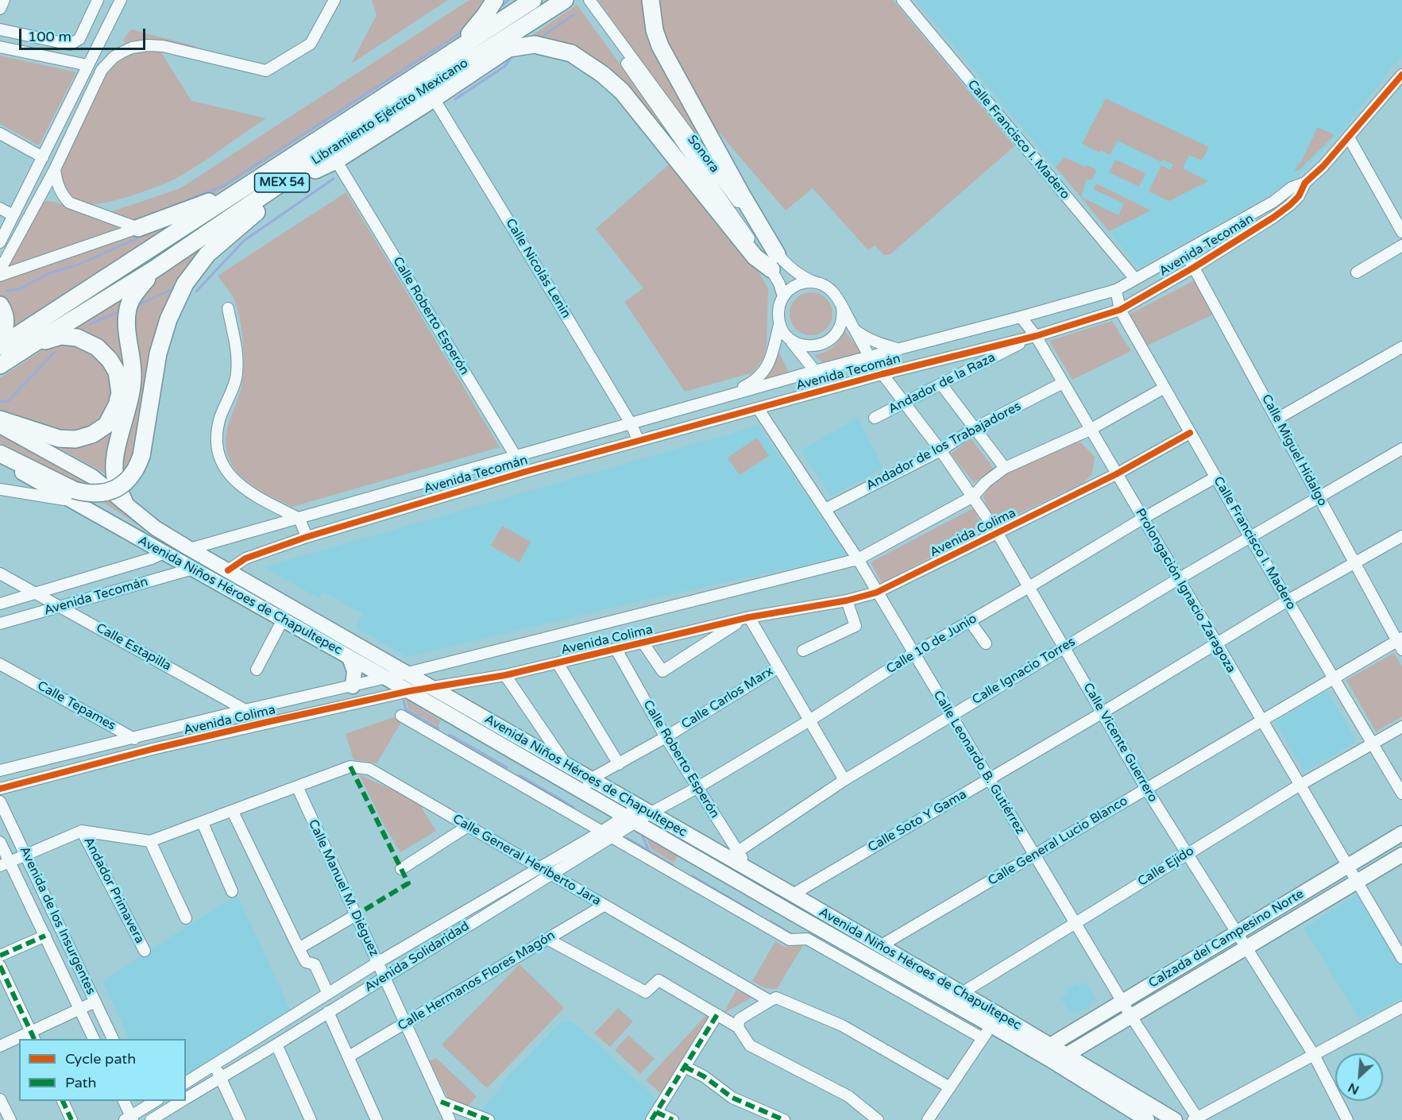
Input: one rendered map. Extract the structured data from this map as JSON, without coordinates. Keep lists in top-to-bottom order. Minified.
{"streets":{"highway":["Libramiento Ejército Mexicano","MEX 54"],"main road":["Avenida Niños Héroes de Chapultepec","Calzada del Campesino Norte"],"street":["Calle Francisco I. Madero","Sonora","Avenida Tecomán","Calle Nicolás Lenin","Calle Roberto Esperón","Andador de la Raza","Andador de los Trabajadores","Calle Miguel Hidalgo","Avenida Colima","Prolongación Ignacio Zaragoza","Calle 10 de Junio","Calle Estapilla","Calle Ignacio Torres","Calle Carlos Marx","Calle Tepames","Calle Vicente Guerrero","Calle Leonardo B. Gutiérrez","Calle Soto Y Gama","Calle General Lucio Blanco","Calle General Heriberto Jara","Calle Ejido","Calle Manuel M. Diéguez","Andador Primavera","Avenida de los Insurgentes","Avenida Solidaridad","Calle Hermanos Flores Magón"]},"crossings":[["Calle Francisco I. Madero","Avenida Tecomán"],["Calle Francisco I. Madero","Avenida Colima"],["Calle Francisco I. Madero","Calle 10 de Junio"],["Calle Francisco I. Madero","Calle Ignacio Torres"],["Calle Francisco I. Madero","Calle Soto Y Gama"],["Calle Francisco I. Madero","Calle General Lucio Blanco"],["Calle Francisco I. Madero","Calle Ejido"],["Sonora","Calle Vicente Guerrero"],["Avenida Tecomán","Calle Nicolás Lenin"],["Avenida Tecomán","Calle Roberto Esperón"],["Avenida Tecomán","Andador de la Raza"],["Avenida Tecomán","Calle Miguel Hidalgo"],["Avenida Tecomán","Prolongación Ignacio Zaragoza"],["Avenida Tecomán","Avenida Niños Héroes de Chapultepec"],["Avenida Tecomán","Calle Estapilla"],["Avenida Tecomán","Calle Vicente Guerrero"],["Avenida Tecomán","Calle Leonardo B. Gutiérrez"],["Calle Roberto Esperón","Avenida Colima"],["Calle Roberto Esperón","Avenida Niños Héroes de Chapultepec"],["Calle Roberto Esperón","Calle 10 de Junio"],["Calle Roberto Esperón","Calle Ignacio Torres"],["Calle Roberto Esperón","Calle Carlos Marx"],["Andador de la Raza","Prolongación Ignacio Zaragoza"],["Andador de la Raza","Calle Vicente Guerrero"],["Andador de los Trabajadores","Prolongación Ignacio Zaragoza"],["Andador de los Trabajadores","Calle Vicente Guerrero"],["Andador de los Trabajadores","Calle Leonardo B. Gutiérrez"],["Calle Miguel Hidalgo","Calle Ignacio Torres"],["Calle Miguel Hidalgo","Calle Soto Y Gama"],["Calle Miguel Hidalgo","Calle General Lucio Blanco"],["Avenida Colima","Prolongación Ignacio Zaragoza"],["Avenida Colima","Avenida Niños Héroes de Chapultepec"],["Avenida Colima","Calle Estapilla"],["Avenida Colima","Calle Tepames"],["Avenida Colima","Calle Vicente Guerrero"],["Avenida Colima","Calle Leonardo B. Gutiérrez"],["Prolongación Ignacio Zaragoza","Calle 10 de Junio"],["Prolongación Ignacio Zaragoza","Calle Ignacio Torres"],["Prolongación Ignacio Zaragoza","Calle Soto Y Gama"],["Prolongación Ignacio Zaragoza","Calle General Lucio Blanco"],["Prolongación Ignacio Zaragoza","Calle Ejido"],["Prolongación Ignacio Zaragoza","Calzada del Campesino Norte"],["Avenida Niños Héroes de Chapultepec","Calle 10 de Junio"],["Avenida Niños Héroes de Chapultepec","Calle Ignacio Torres"],["Avenida Niños Héroes de Chapultepec","Calle Carlos Marx"],["Avenida Niños Héroes de Chapultepec","Calle Soto Y Gama"],["Avenida Niños Héroes de Chapultepec","Calle General Lucio Blanco"],["Avenida Niños Héroes de Chapultepec","Calle Ejido"],["Avenida Niños Héroes de Chapultepec","Calzada del Campesino Norte"],["Avenida Niños Héroes de Chapultepec","Avenida Solidaridad"],["Calle 10 de Junio","Calle Vicente Guerrero"],["Calle 10 de Junio","Calle Leonardo B. Gutiérrez"],["Calle 10 de Junio","Avenida Solidaridad"],["Calle Ignacio Torres","Calle Vicente Guerrero"],["Calle Ignacio Torres","Calle Leonardo B. Gutiérrez"],["Calle Vicente Guerrero","Calle Soto Y Gama"],["Calle Vicente Guerrero","Calle General Lucio Blanco"],["Calle Vicente Guerrero","Calle Ejido"],["Calle Vicente Guerrero","Calzada del Campesino Norte"],["Calle Leonardo B. Gutiérrez","Calle Soto Y Gama"],["Calle Leonardo B. Gutiérrez","Calle General Lucio Blanco"],["Calle Leonardo B. Gutiérrez","Calle Ejido"],["Calle Leonardo B. Gutiérrez","Calzada del Campesino Norte"],["Calle General Heriberto Jara","Calle Manuel M. Diéguez"],["Calle General Heriberto Jara","Andador Primavera"],["Calle General Heriberto Jara","Avenida Solidaridad"],["Calle General Heriberto Jara","Calle Hermanos Flores Magón"],["Calle Manuel M. Diéguez","Avenida Solidaridad"],["Calle Manuel M. Diéguez","Calle Hermanos Flores Magón"]],"legend":["Cycle path","Path"],"scale_bar":"100 m","north":"bottom left"}
